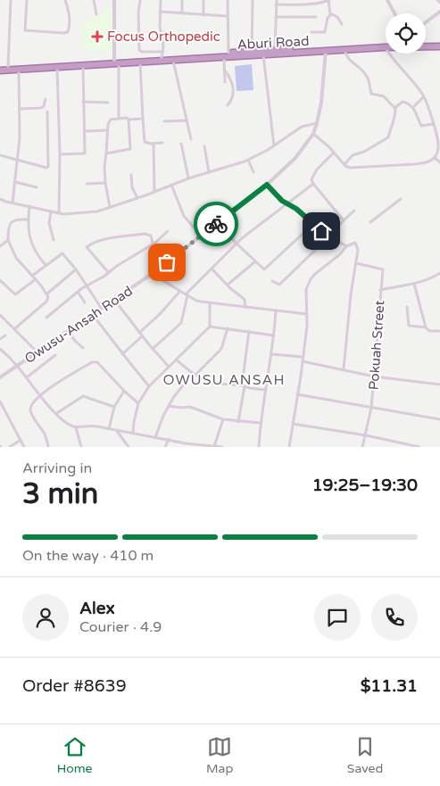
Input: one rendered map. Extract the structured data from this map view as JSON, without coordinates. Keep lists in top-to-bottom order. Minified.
{"streets":{"highway":["Aburi Road"],"street":["Owusu-Ansah Road","Pokuah Street"]},"crossings":[["Aburi Road","Owusu-Ansah Road"]],"districts":["OWUSU ANSAH"],"places":{"health":["Focus Orthopedic"]},"page":{"heading":["3 min","Arriving in","19:25–19:30"],"panel":["Alex","Courier · 4.9","Order #8639","$11.31"],"bar":"On the way · 410 m","tabs":["Home","Map","Saved"]}}
